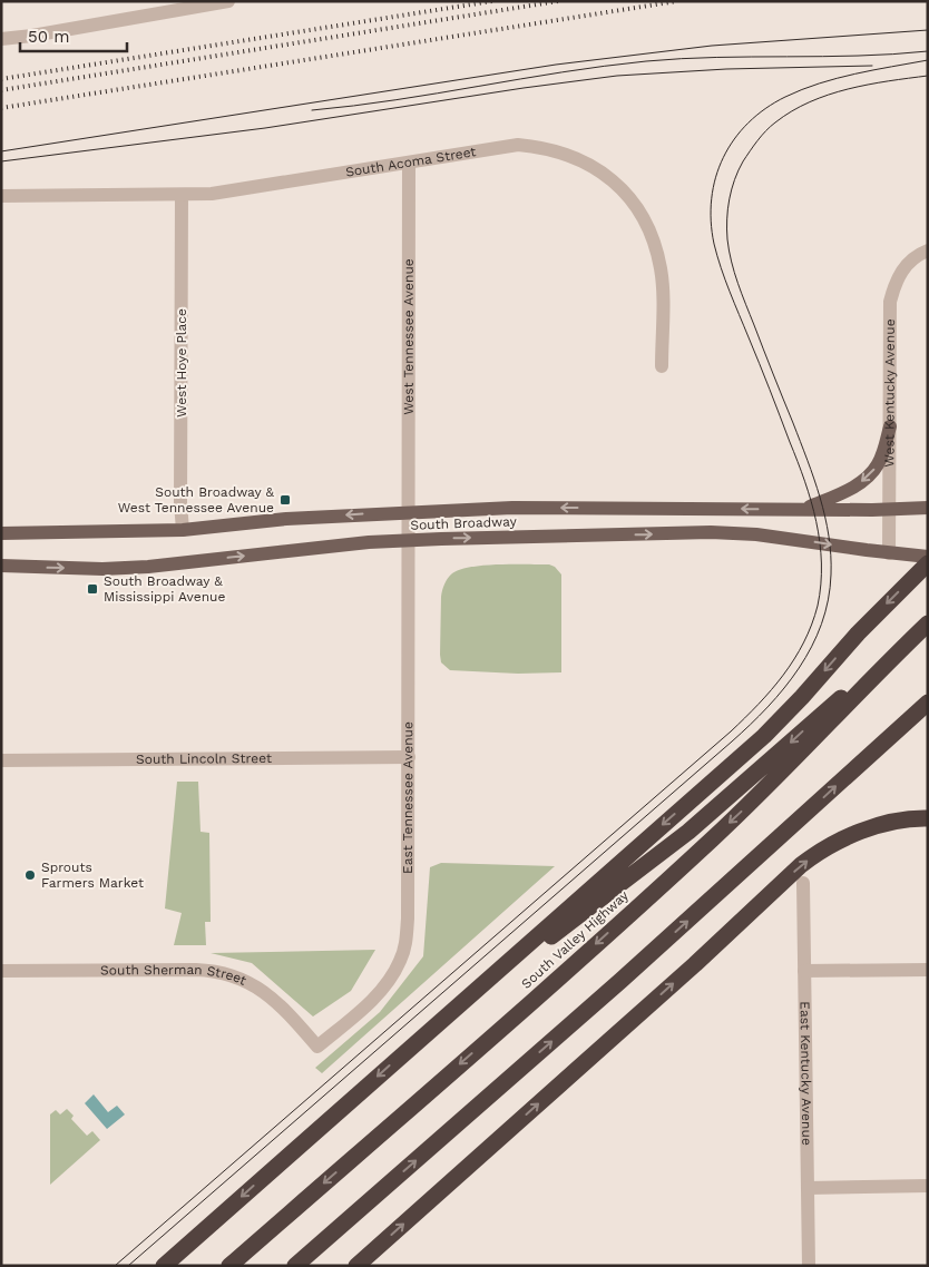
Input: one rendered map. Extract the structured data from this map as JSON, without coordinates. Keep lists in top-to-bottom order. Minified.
{"streets":{"highway":["South Valley Highway"],"main road":["South Broadway"],"street":["South Acoma Street","West Tennessee Avenue","West Hoye Place","West Kentucky Avenue","South Lincoln Street","East Tennessee Avenue","South Sherman Street","East Kentucky Avenue"]},"crossings":[["South Acoma Street","West Tennessee Avenue"],["South Acoma Street","West Hoye Place"],["West Tennessee Avenue","South Broadway"],["West Tennessee Avenue","East Tennessee Avenue"],["West Hoye Place","South Broadway"],["West Kentucky Avenue","South Broadway"],["South Broadway","East Tennessee Avenue"],["South Lincoln Street","East Tennessee Avenue"],["East Tennessee Avenue","South Sherman Street"]],"places":{"transit":["South Broadway & West Tennessee Avenue","South Broadway & Mississippi Avenue"],"other":["Sprouts Farmers Market"]},"scale_bar":"50 m"}
